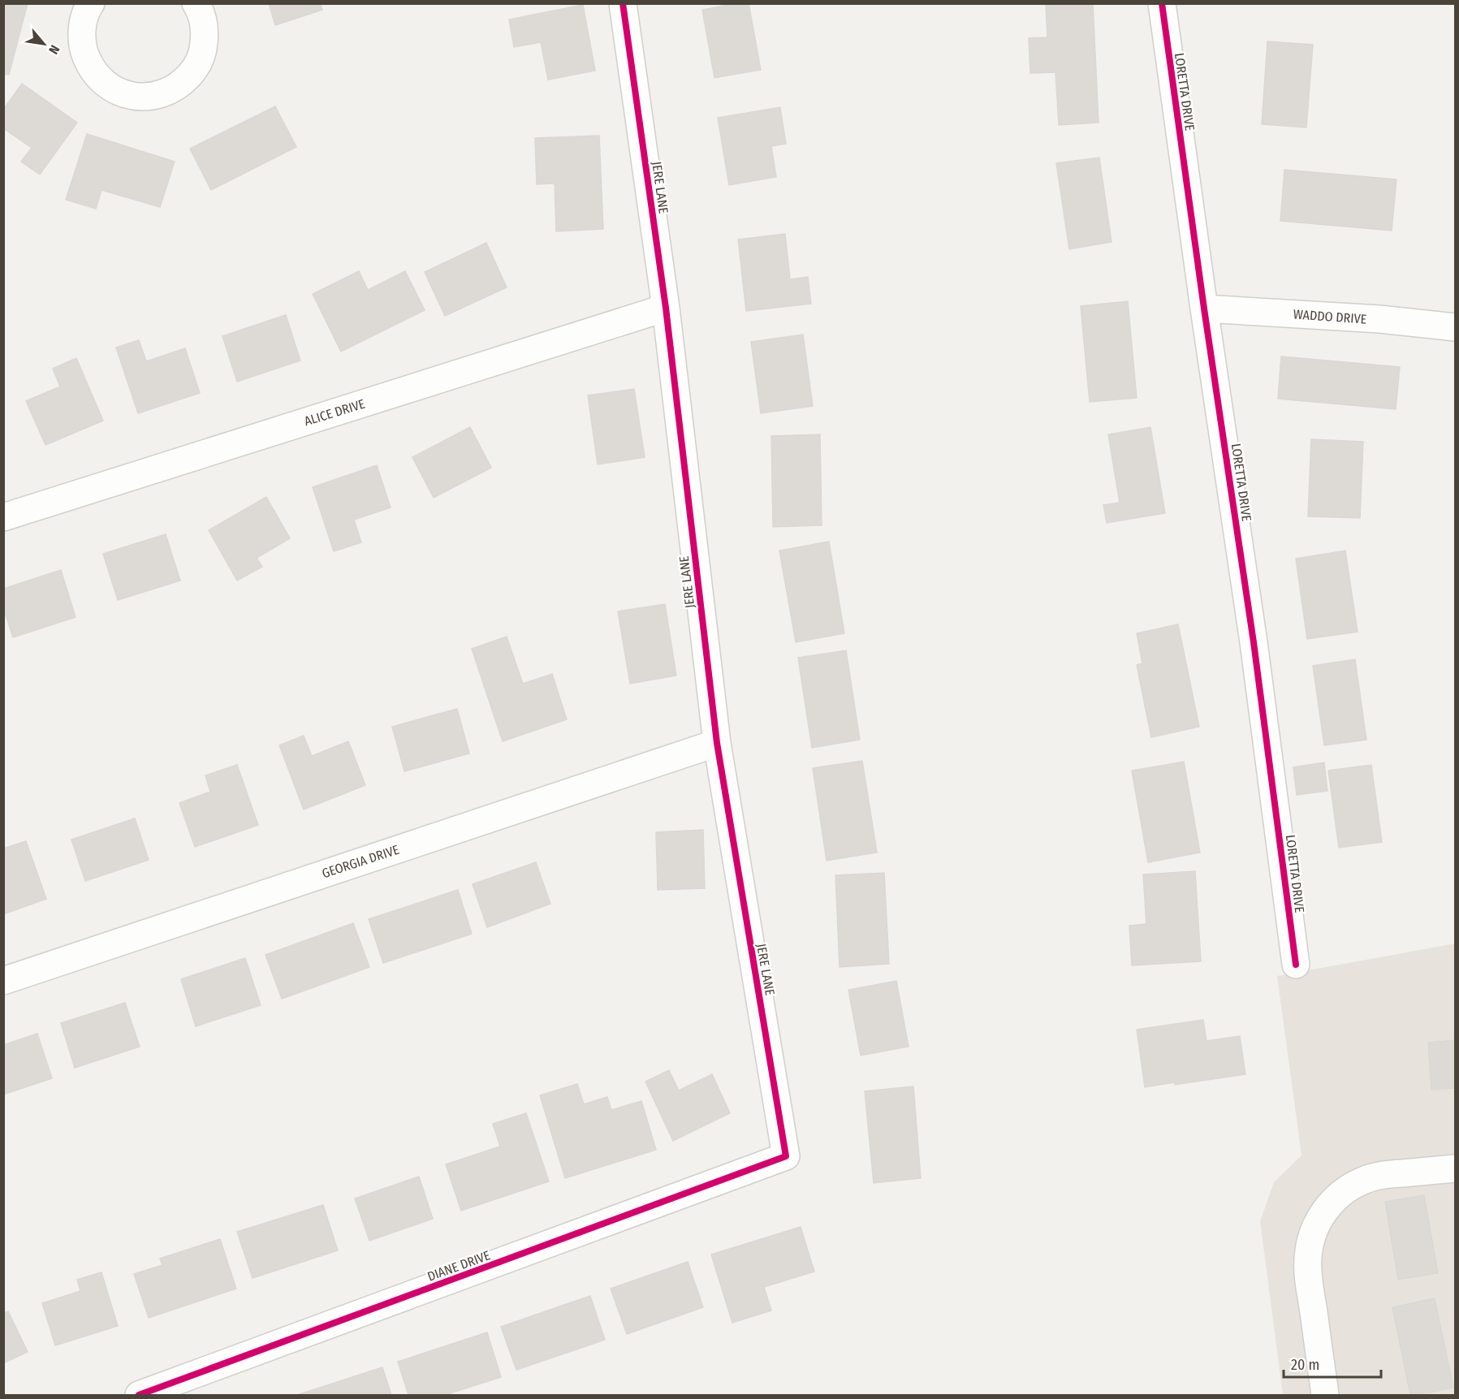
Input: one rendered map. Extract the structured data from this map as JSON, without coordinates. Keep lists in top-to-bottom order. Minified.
{"streets":{"street":["LORETTA DRIVE","JERE LANE","WADDO DRIVE","ALICE DRIVE","GEORGIA DRIVE","DIANE DRIVE"]},"crossings":[["LORETTA DRIVE","WADDO DRIVE"],["JERE LANE","ALICE DRIVE"],["JERE LANE","GEORGIA DRIVE"],["JERE LANE","DIANE DRIVE"]],"scale_bar":"20 m","north":"bottom right"}
